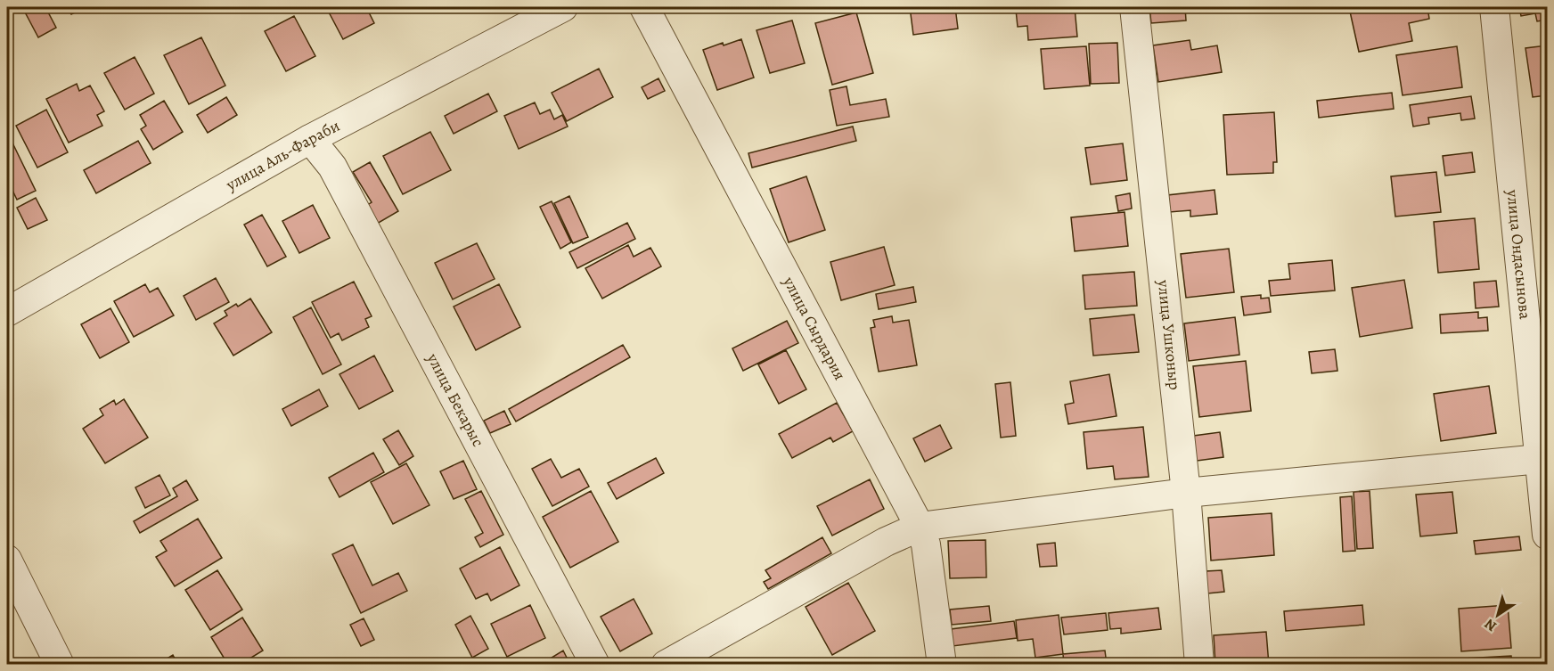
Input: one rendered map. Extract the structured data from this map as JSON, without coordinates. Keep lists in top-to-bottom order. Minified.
{"streets":{"street":["улица Аль-Фараби","улица Ондасынова","улица Сырдария","улица Ушконыр","улица Бекарыс"]},"crossings":[["улица Аль-Фараби","улица Бекарыс"]],"north":"bottom left"}
